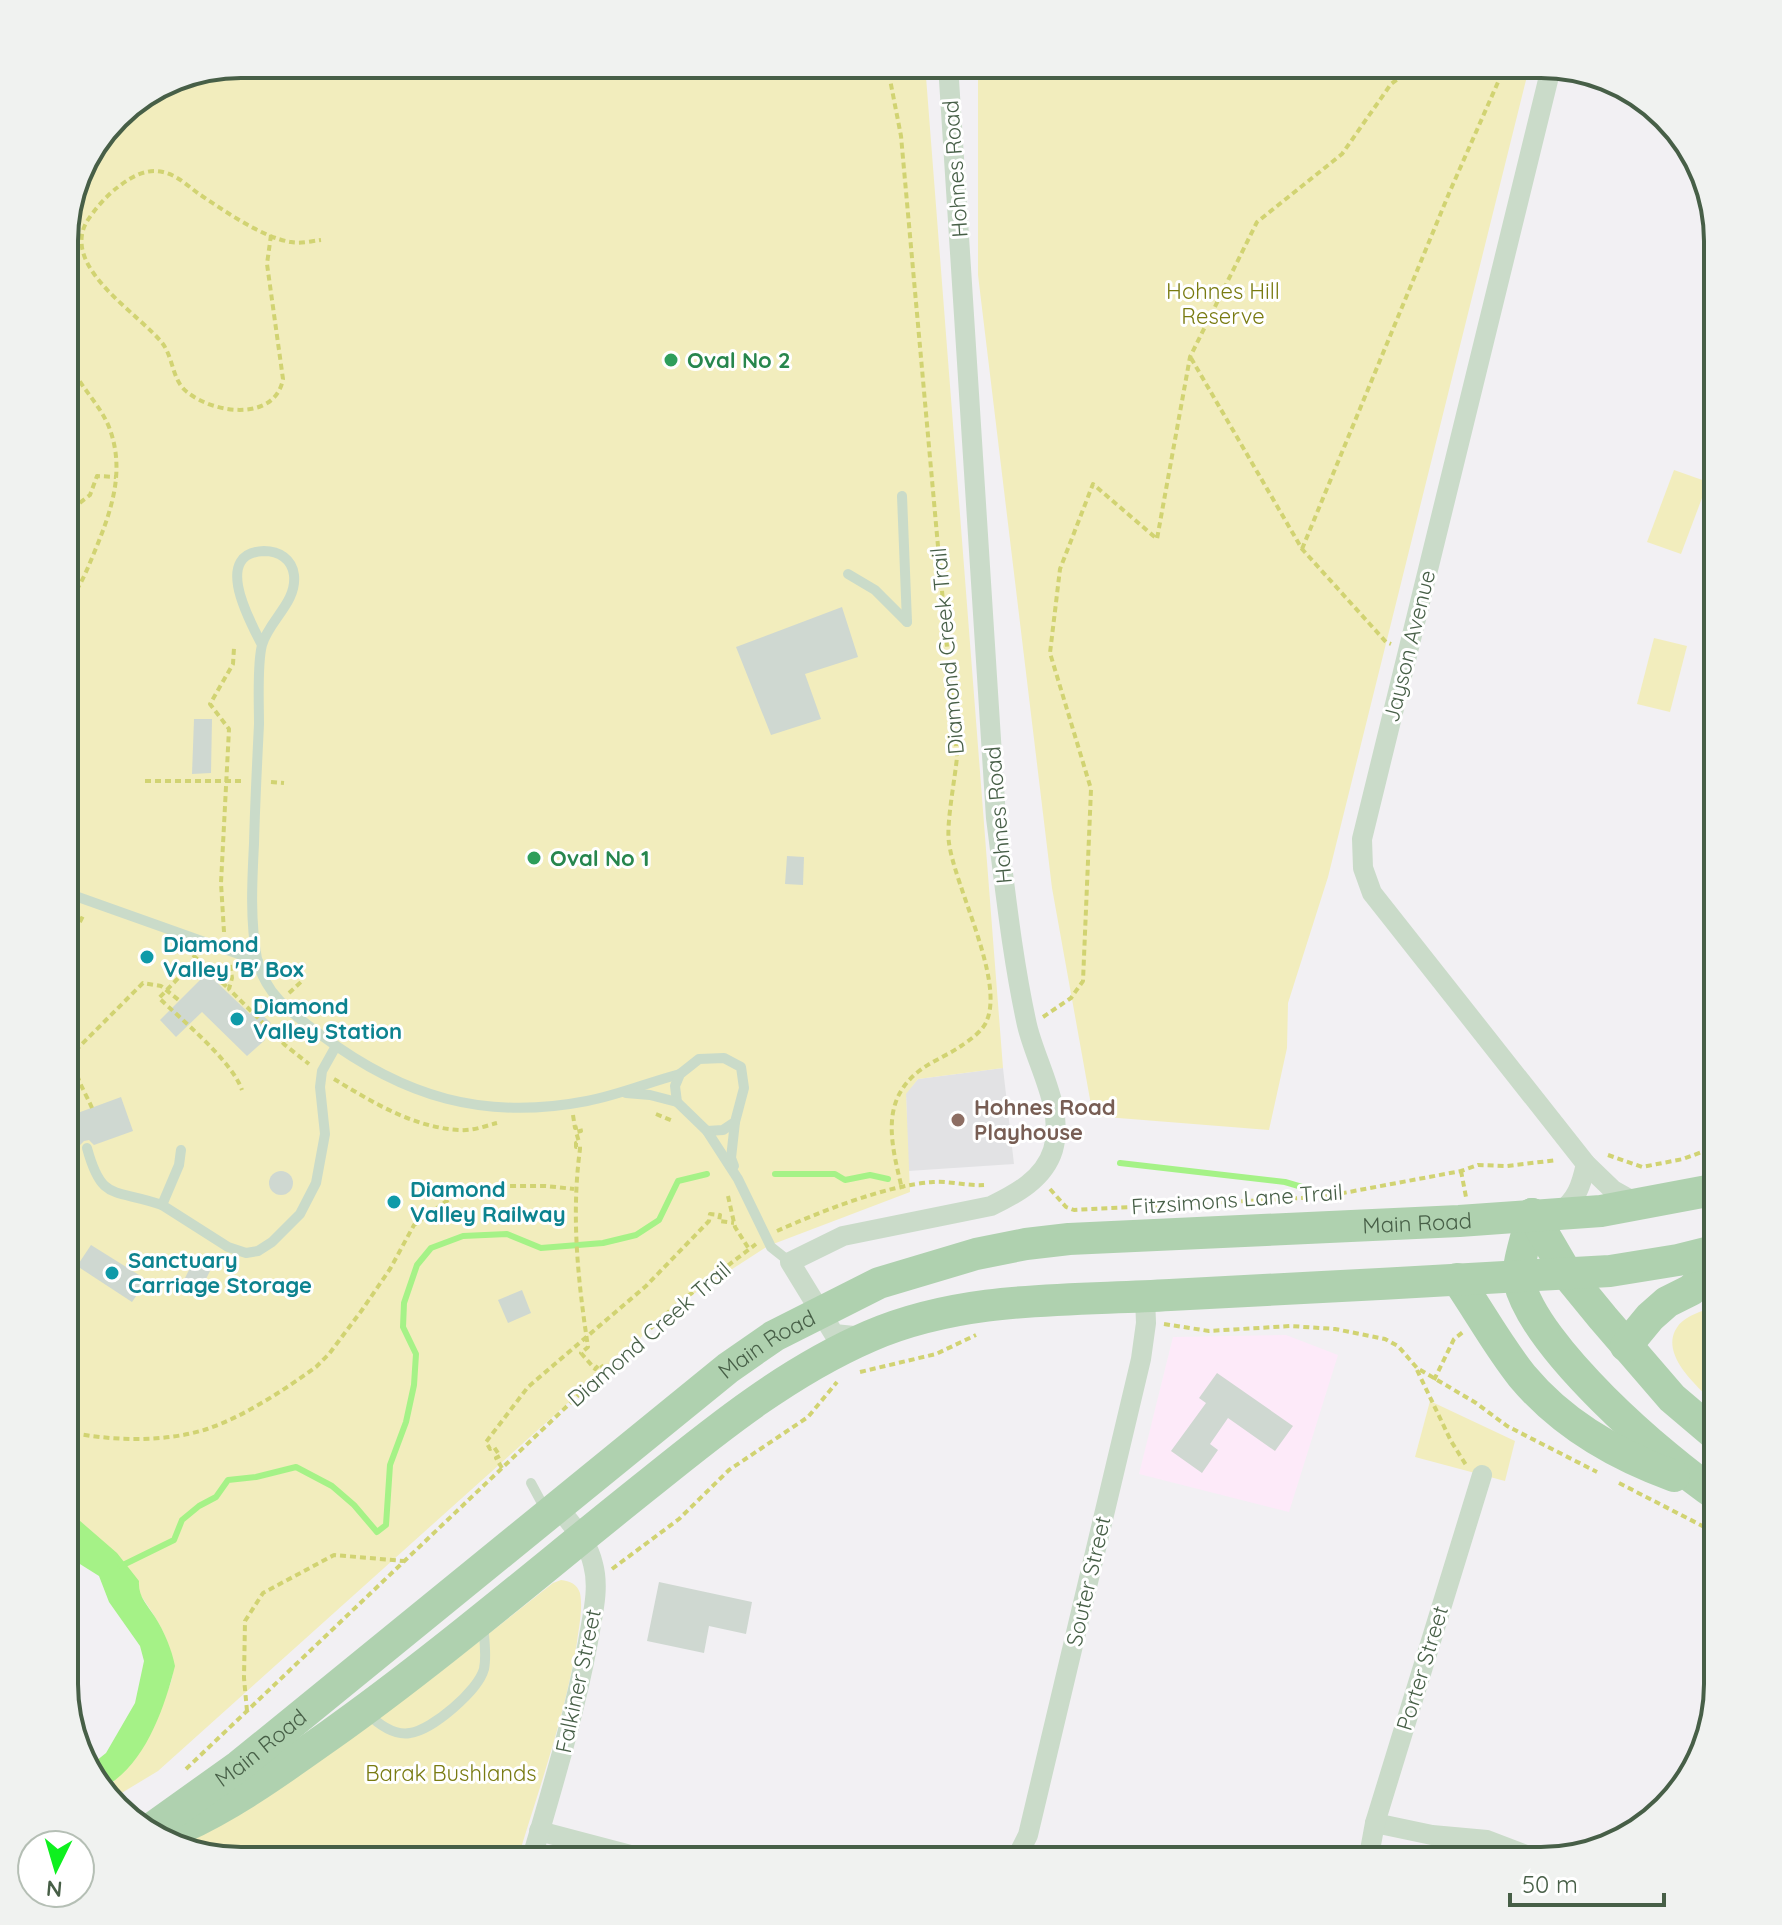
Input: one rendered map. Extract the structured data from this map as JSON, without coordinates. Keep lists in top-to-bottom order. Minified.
{"streets":{"main road":["Main Road"],"street":["Hohnes Road","Jayson Avenue","Souter Street","Porter Street","Falkiner Street"],"path":["Diamond Creek Trail","Fitzsimons Lane Trail"]},"crossings":[["Hohnes Road","Fitzsimons Lane Trail"],["Jayson Avenue","Fitzsimons Lane Trail"],["Jayson Avenue","Main Road"],["Main Road","Souter Street"],["Main Road","Falkiner Street"]],"parks":["Hohnes Hill Reserve","Barak Bushlands"],"places":["Oval No 2","Oval No 1","Diamond Valley 'B' Box","Diamond Valley Station","Hohnes Road Playhouse","Diamond Valley Railway","Sanctuary Carriage Storage"],"scale_bar":"50 m","north":"bottom"}
